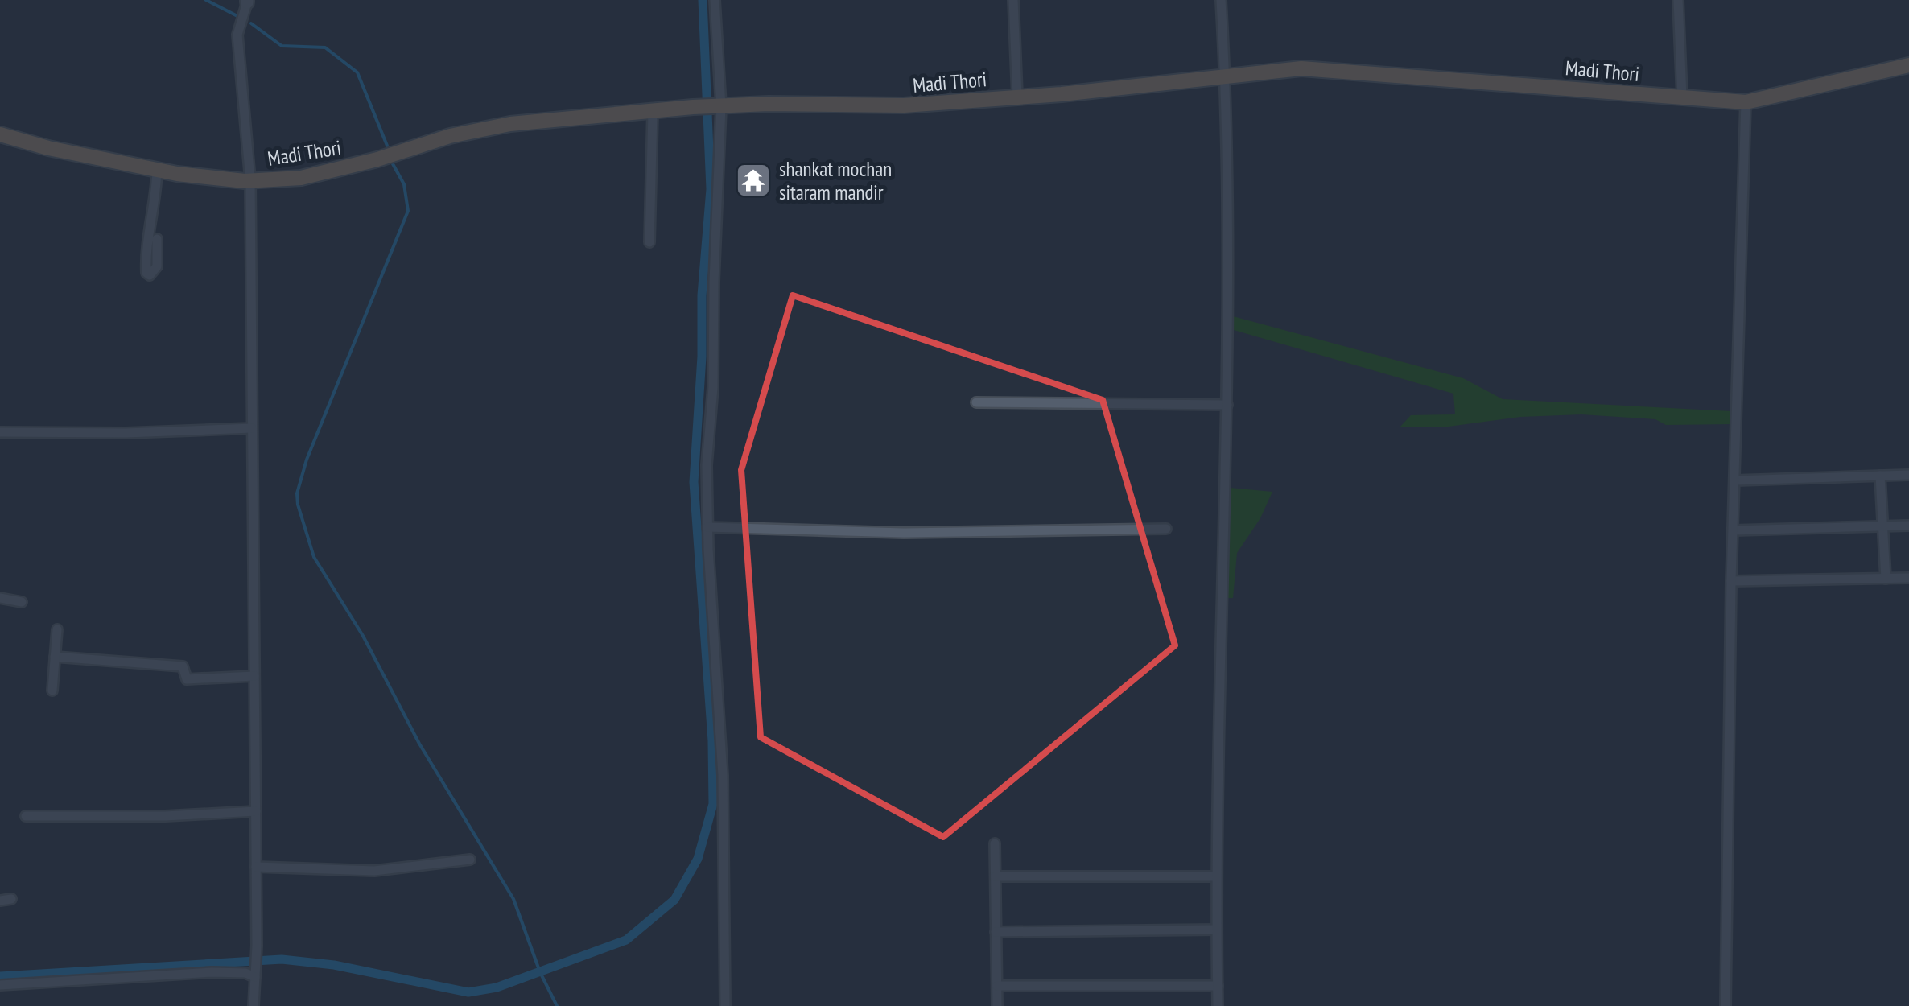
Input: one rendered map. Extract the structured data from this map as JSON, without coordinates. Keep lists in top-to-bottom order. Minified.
{"streets":{"main road":["Madi Thori"]},"places":{"temple":["shankat mochan sitaram mandir"]}}
